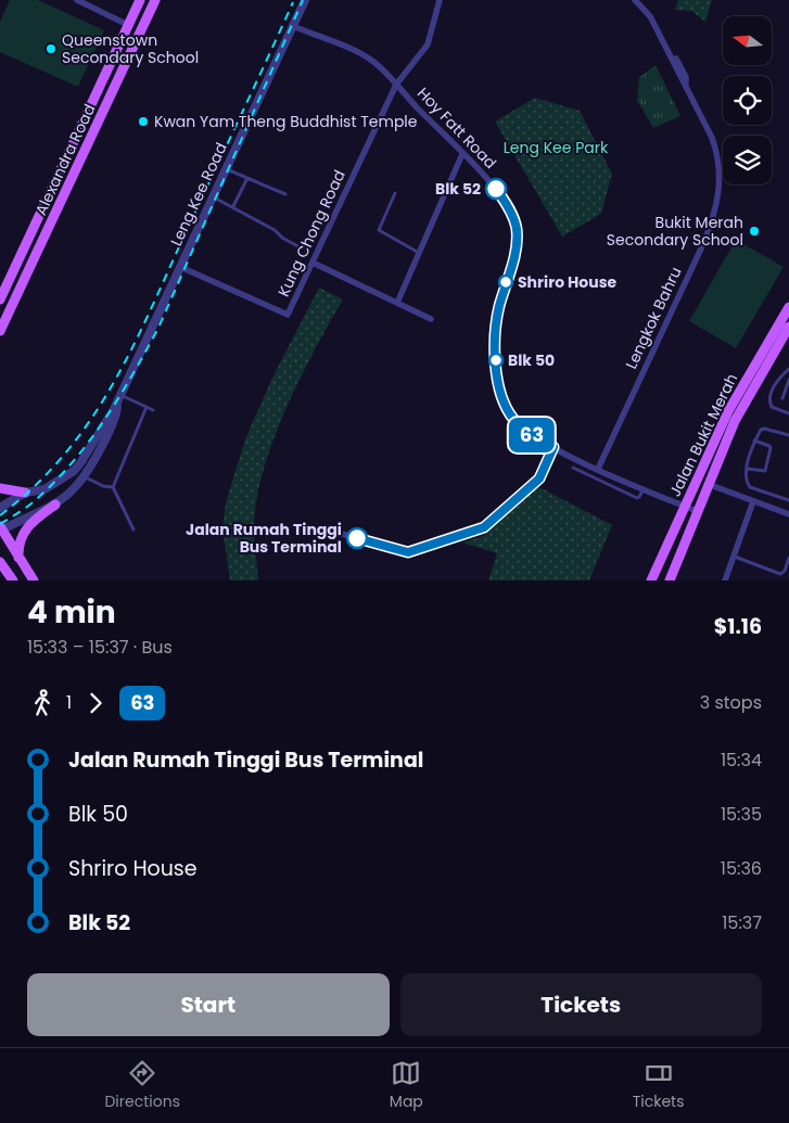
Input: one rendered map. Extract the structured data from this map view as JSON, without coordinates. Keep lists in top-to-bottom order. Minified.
{"streets":{"main road":["Alexandra Road","Jalan Bukit Merah"],"street":["Hoy Fatt Road","Leng Kee Road","Kung Chong Road","Lengkok Bahru"]},"crossings":[["Hoy Fatt Road","Leng Kee Road"],["Hoy Fatt Road","Kung Chong Road"],["Hoy Fatt Road","Lengkok Bahru"],["Hoy Fatt Road","Jalan Bukit Merah"],["Leng Kee Road","Kung Chong Road"]],"parks":["Leng Kee Park"],"places":["Queenstown Secondary School","Kwan Yam Theng Buddhist Temple","Blk 52","Bukit Merah Secondary School","Shriro House","Blk 50","Jalan Rumah Tinggi Bus Terminal"],"lines":["bus line 63"],"north":"left","page":{"on_map":"63","heading":["4 min","15:33 – 15:37 · Bus","$1.16"],"legs":["1","63","3 stops"],"list":[{"name":"Jalan Rumah Tinggi Bus Terminal","value":"15:34"},{"name":"Blk 50","value":"15:35"},{"name":"Shriro House","value":"15:36"},{"name":"Blk 52","value":"15:37"}],"buttons":["Start","Tickets"],"tabs":["Directions","Map","Tickets"]}}
